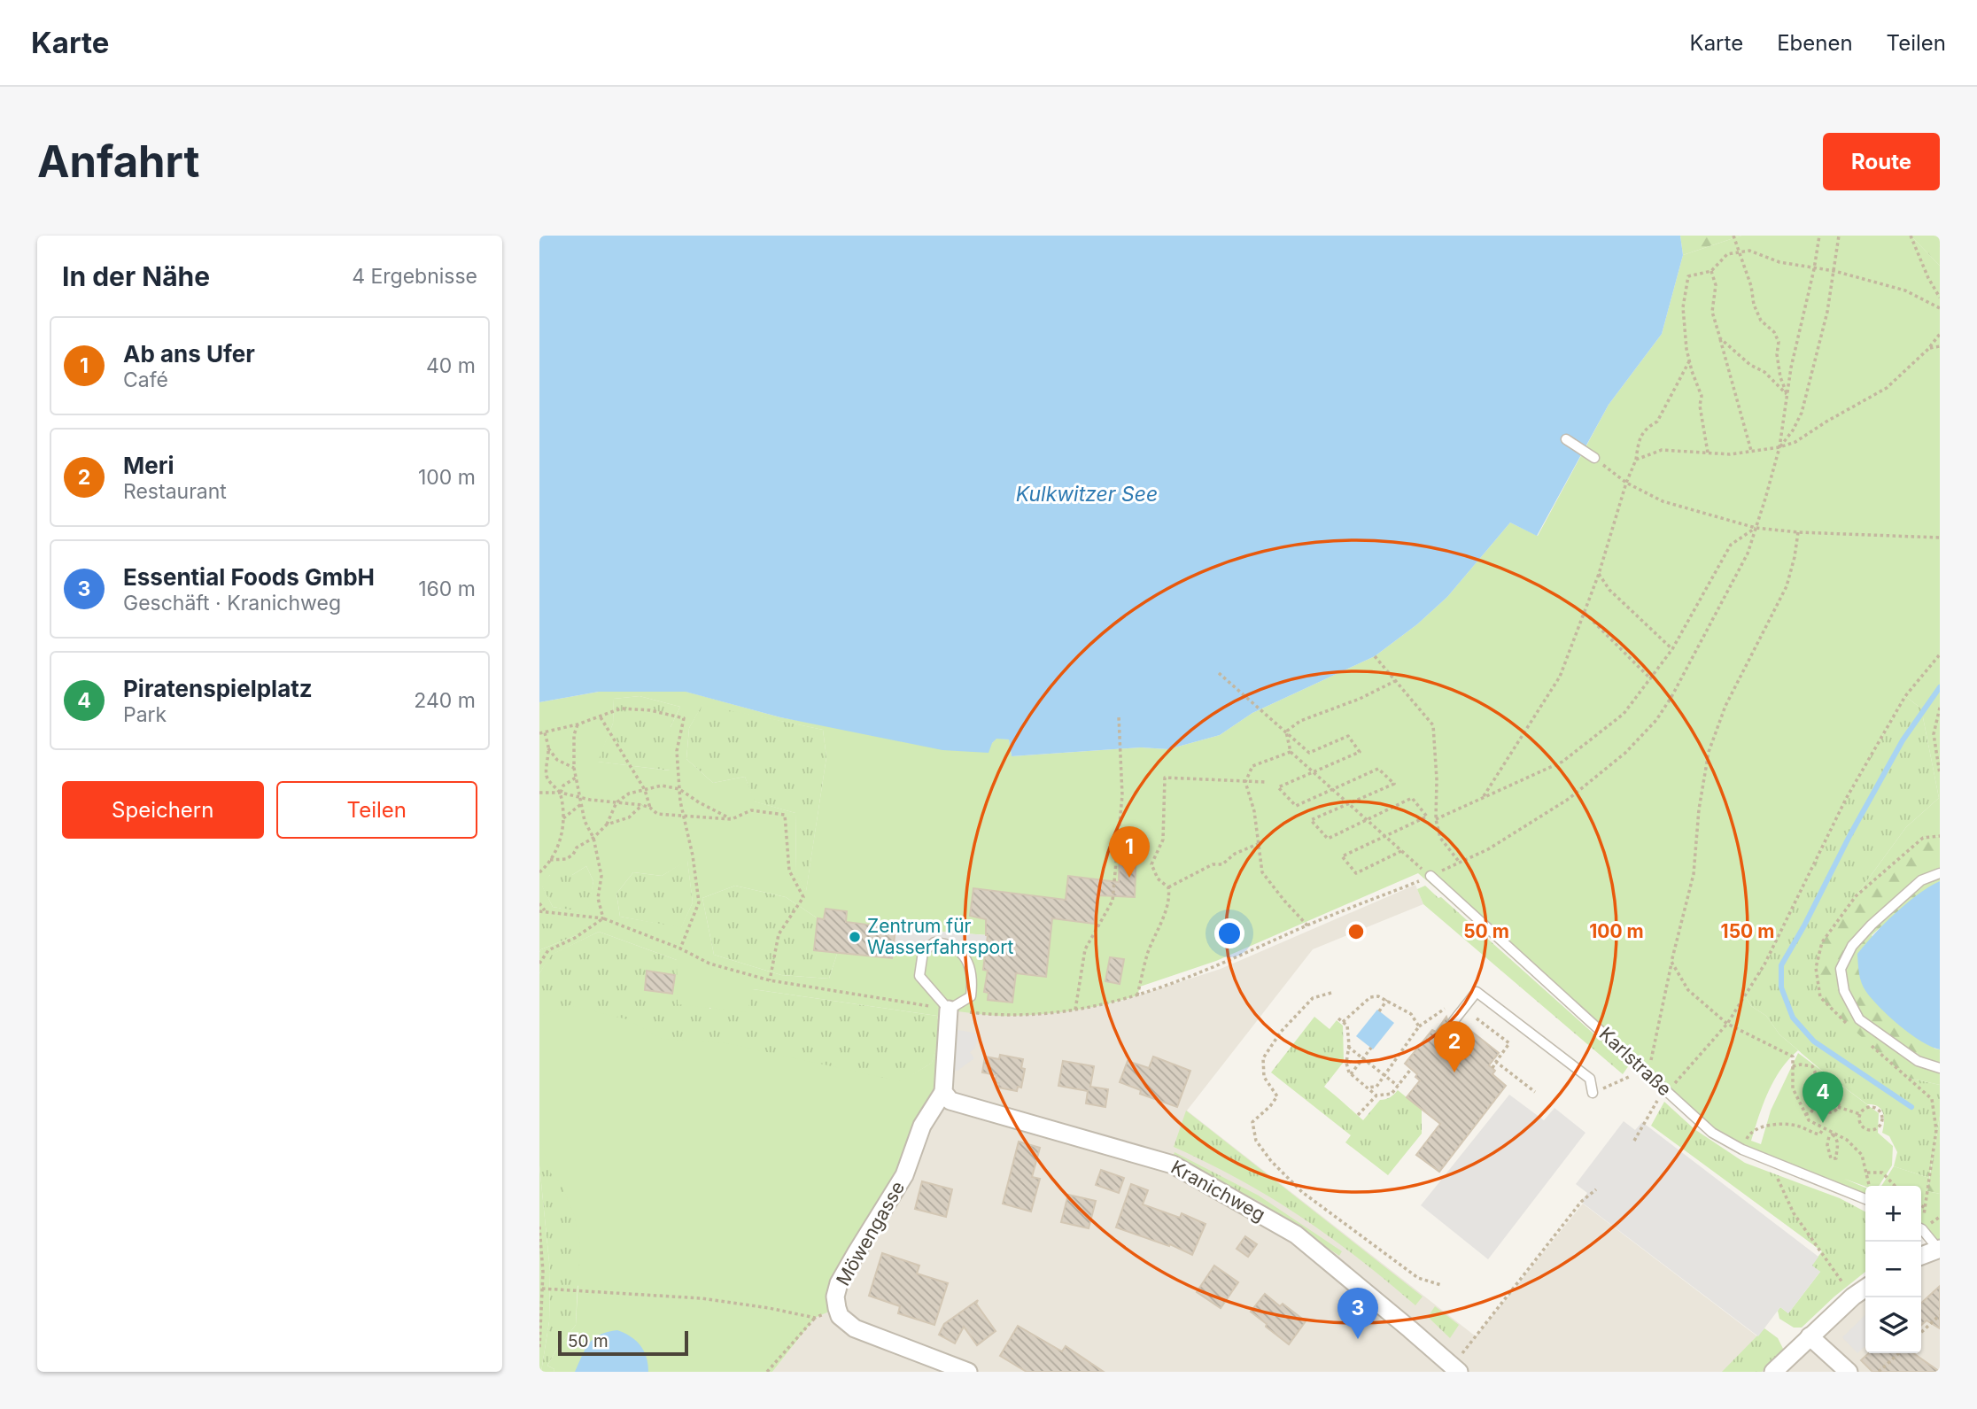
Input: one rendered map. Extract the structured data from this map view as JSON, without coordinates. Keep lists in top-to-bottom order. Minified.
{"streets":{"street":["Kranichweg","Möwengasse"],"lane":["Karlstraße"]},"crossings":[["Kranichweg","Möwengasse"]],"water":["Kulkwitzer See"],"places":["Zentrum für Wasserfahrsport"],"scale_bar":"50 m","page":{"header":"Karte","nav":["Karte","Ebenen","Teilen"],"buttons":["Route",["Speichern","Teilen"]],"title":"Anfahrt","heading":["In der Nähe","4 Ergebnisse"],"list":[{"mark":"1","name":"Ab ans Ufer","note":"Café","value":"40 m"},{"mark":"2","name":"Meri","note":"Restaurant","value":"100 m"},{"mark":"3","name":"Essential Foods GmbH","note":"Geschäft · Kranichweg","value":"160 m"},{"mark":"4","name":"Piratenspielplatz","note":"Park","value":"240 m"}],"pins":["1","2","4","3"],"map_buttons":["+","−"],"scale":"50 m"},"rings":["50 m","100 m","150 m"]}
